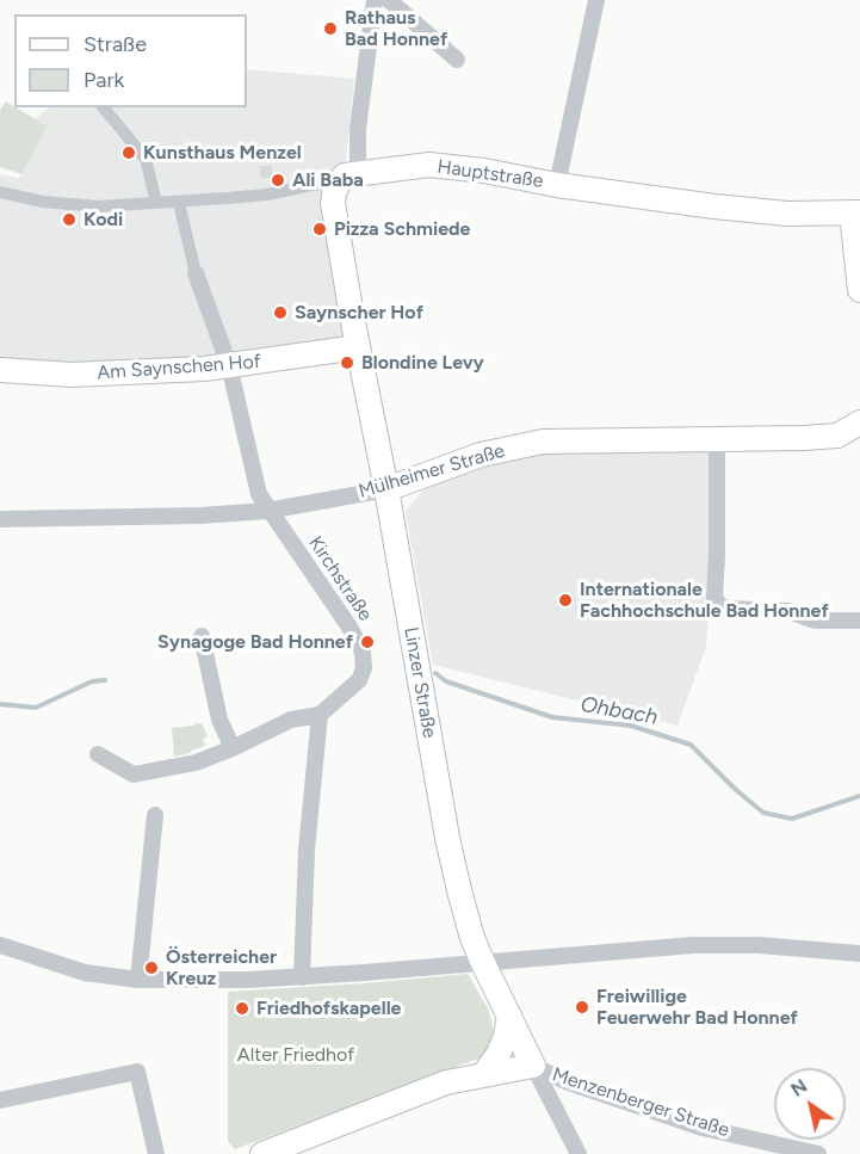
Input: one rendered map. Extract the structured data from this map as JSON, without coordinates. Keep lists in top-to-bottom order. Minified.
{"streets":{"main road":["Hauptstraße","Am Saynschen Hof","Mülheimer Straße","Linzer Straße","Menzenberger Straße"],"street":["Kirchstraße"]},"crossings":[["Hauptstraße","Linzer Straße"],["Am Saynschen Hof","Kirchstraße"],["Am Saynschen Hof","Linzer Straße"],["Mülheimer Straße","Kirchstraße"],["Mülheimer Straße","Linzer Straße"],["Linzer Straße","Menzenberger Straße"]],"water":["Ohbach"],"parks":["Alter Friedhof"],"places":["Rathaus Bad Honnef","Kunsthaus Menzel","Ali Baba","Kodi","Pizza Schmiede","Saynscher Hof","Blondine Levy","Internationale Fachhochschule Bad Honnef","Synagoge Bad Honnef","Österreicher Kreuz","Freiwillige Feuerwehr Bad Honnef","Friedhofskapelle"],"legend":["Straße","Park"],"north":"top left"}
